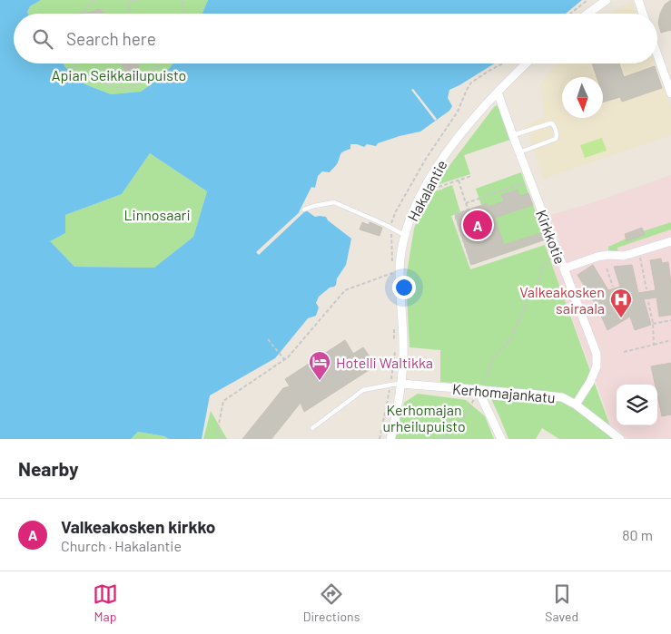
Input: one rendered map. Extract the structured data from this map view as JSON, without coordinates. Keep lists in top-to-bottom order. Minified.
{"streets":{"street":["Hakalantie","Kirkkotie","Kerhomajankatu"]},"crossings":[["Hakalantie","Kirkkotie"],["Hakalantie","Kerhomajankatu"],["Kirkkotie","Kerhomajankatu"]],"parks":["Apian Seikkailupuisto","Linnosaari","Kerhomajan urheilupuisto"],"places":{"hospital":["Valkeakosken sairaala"],"hotel":["Hotelli Waltikka"]},"north":"bottom","page":{"search":"Search here","pins":"A","heading":"Nearby","list":[{"mark":"A","name":"Valkeakosken kirkko","note":"Church · Hakalantie","value":"80 m"}],"nav":["Map","Directions","Saved"]}}
